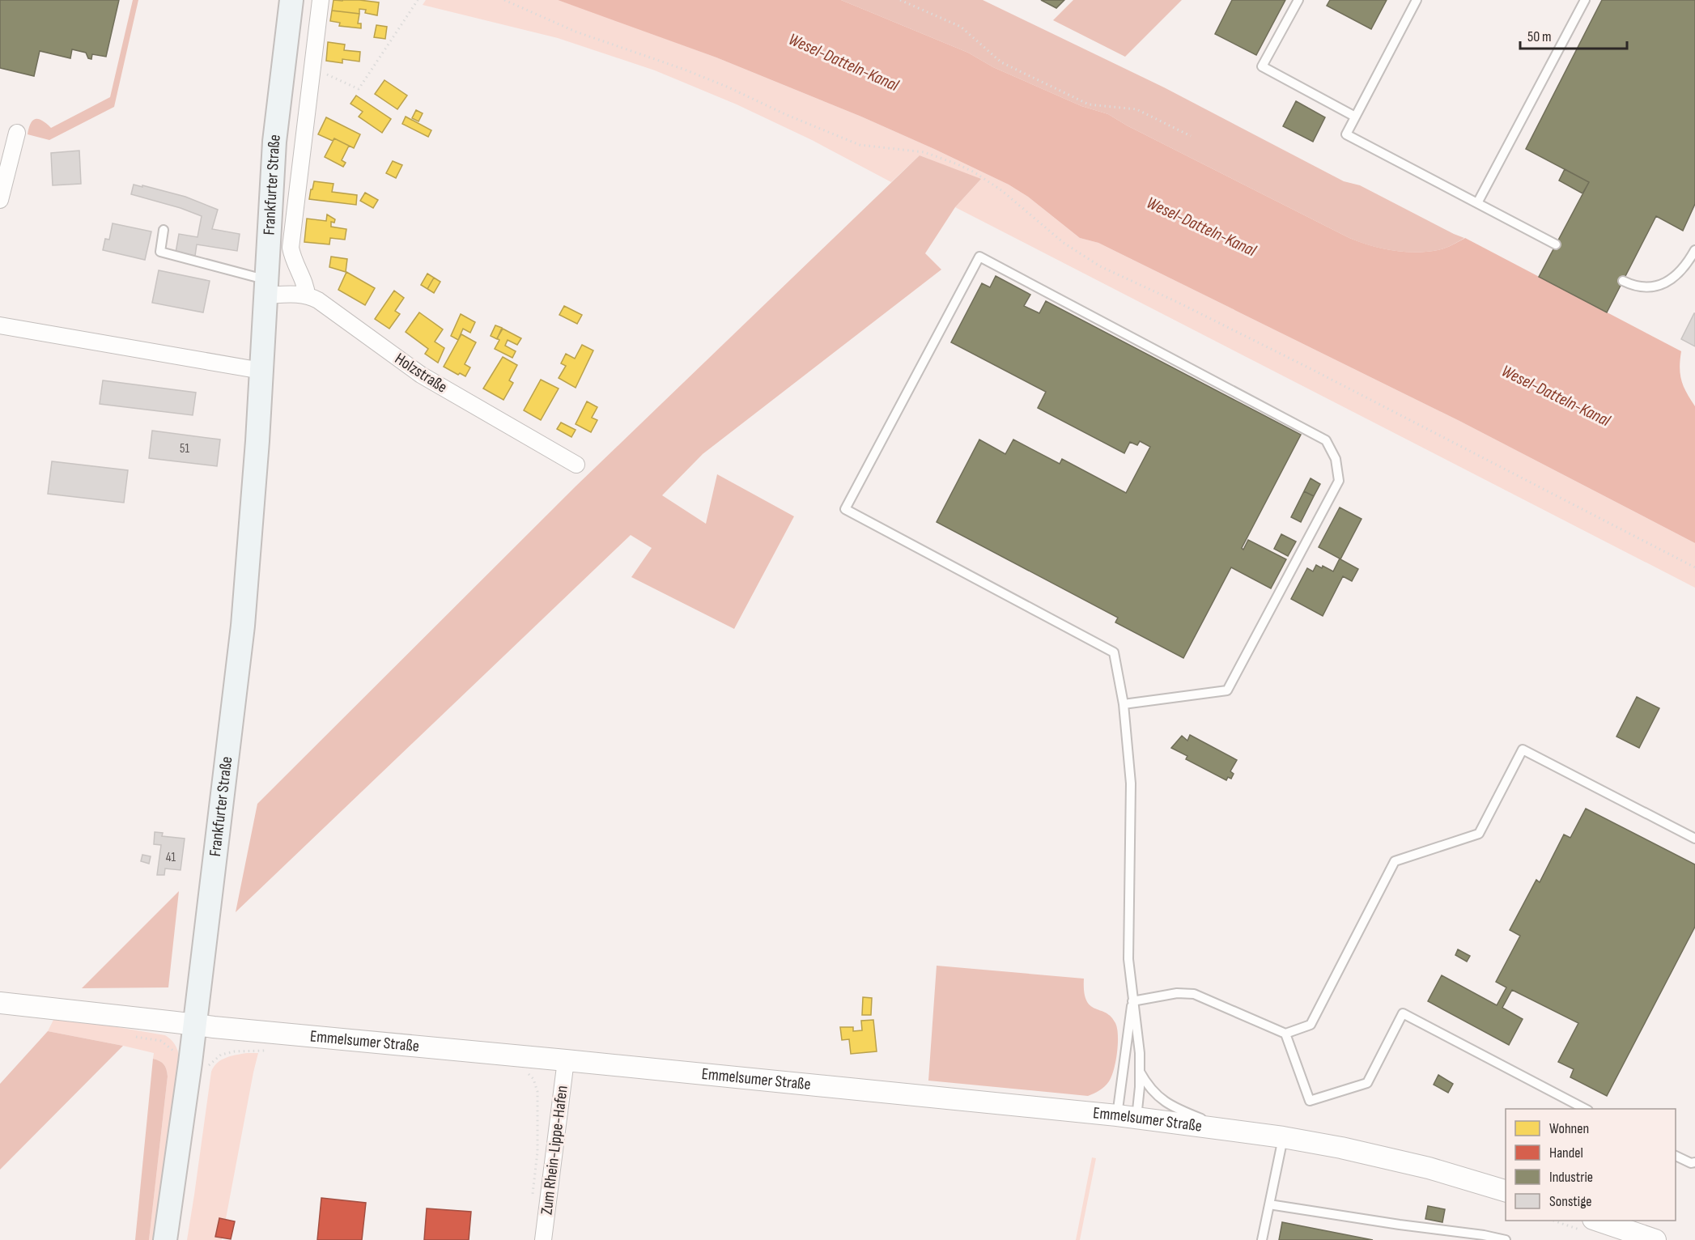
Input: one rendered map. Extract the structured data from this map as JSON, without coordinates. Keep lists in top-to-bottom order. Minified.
{"streets":{"main road":["Frankfurter Straße"],"street":["Holzstraße","Emmelsumer Straße","Zum Rhein-Lippe-Hafen"]},"crossings":[["Frankfurter Straße","Holzstraße"],["Frankfurter Straße","Emmelsumer Straße"],["Emmelsumer Straße","Zum Rhein-Lippe-Hafen"]],"water":["Wesel-Datteln-Kanal"],"house_numbers":["51","41"],"legend":["Wohnen","Handel","Industrie","Sonstige"],"scale_bar":"50 m"}
